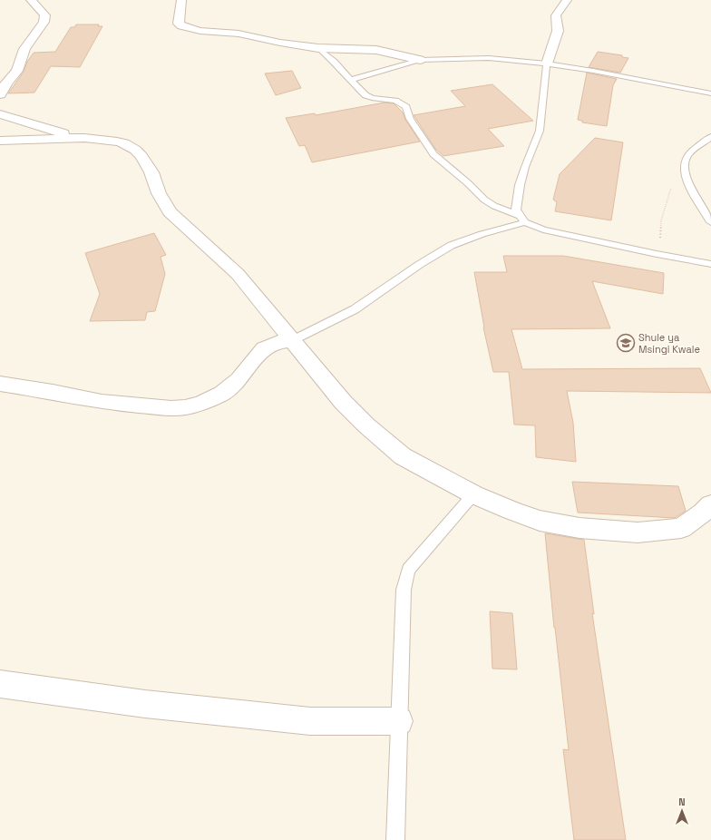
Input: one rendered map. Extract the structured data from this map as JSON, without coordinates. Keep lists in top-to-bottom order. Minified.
{"places":{"school or university":["Shule ya Msingi Kwale"]},"north":"top"}
